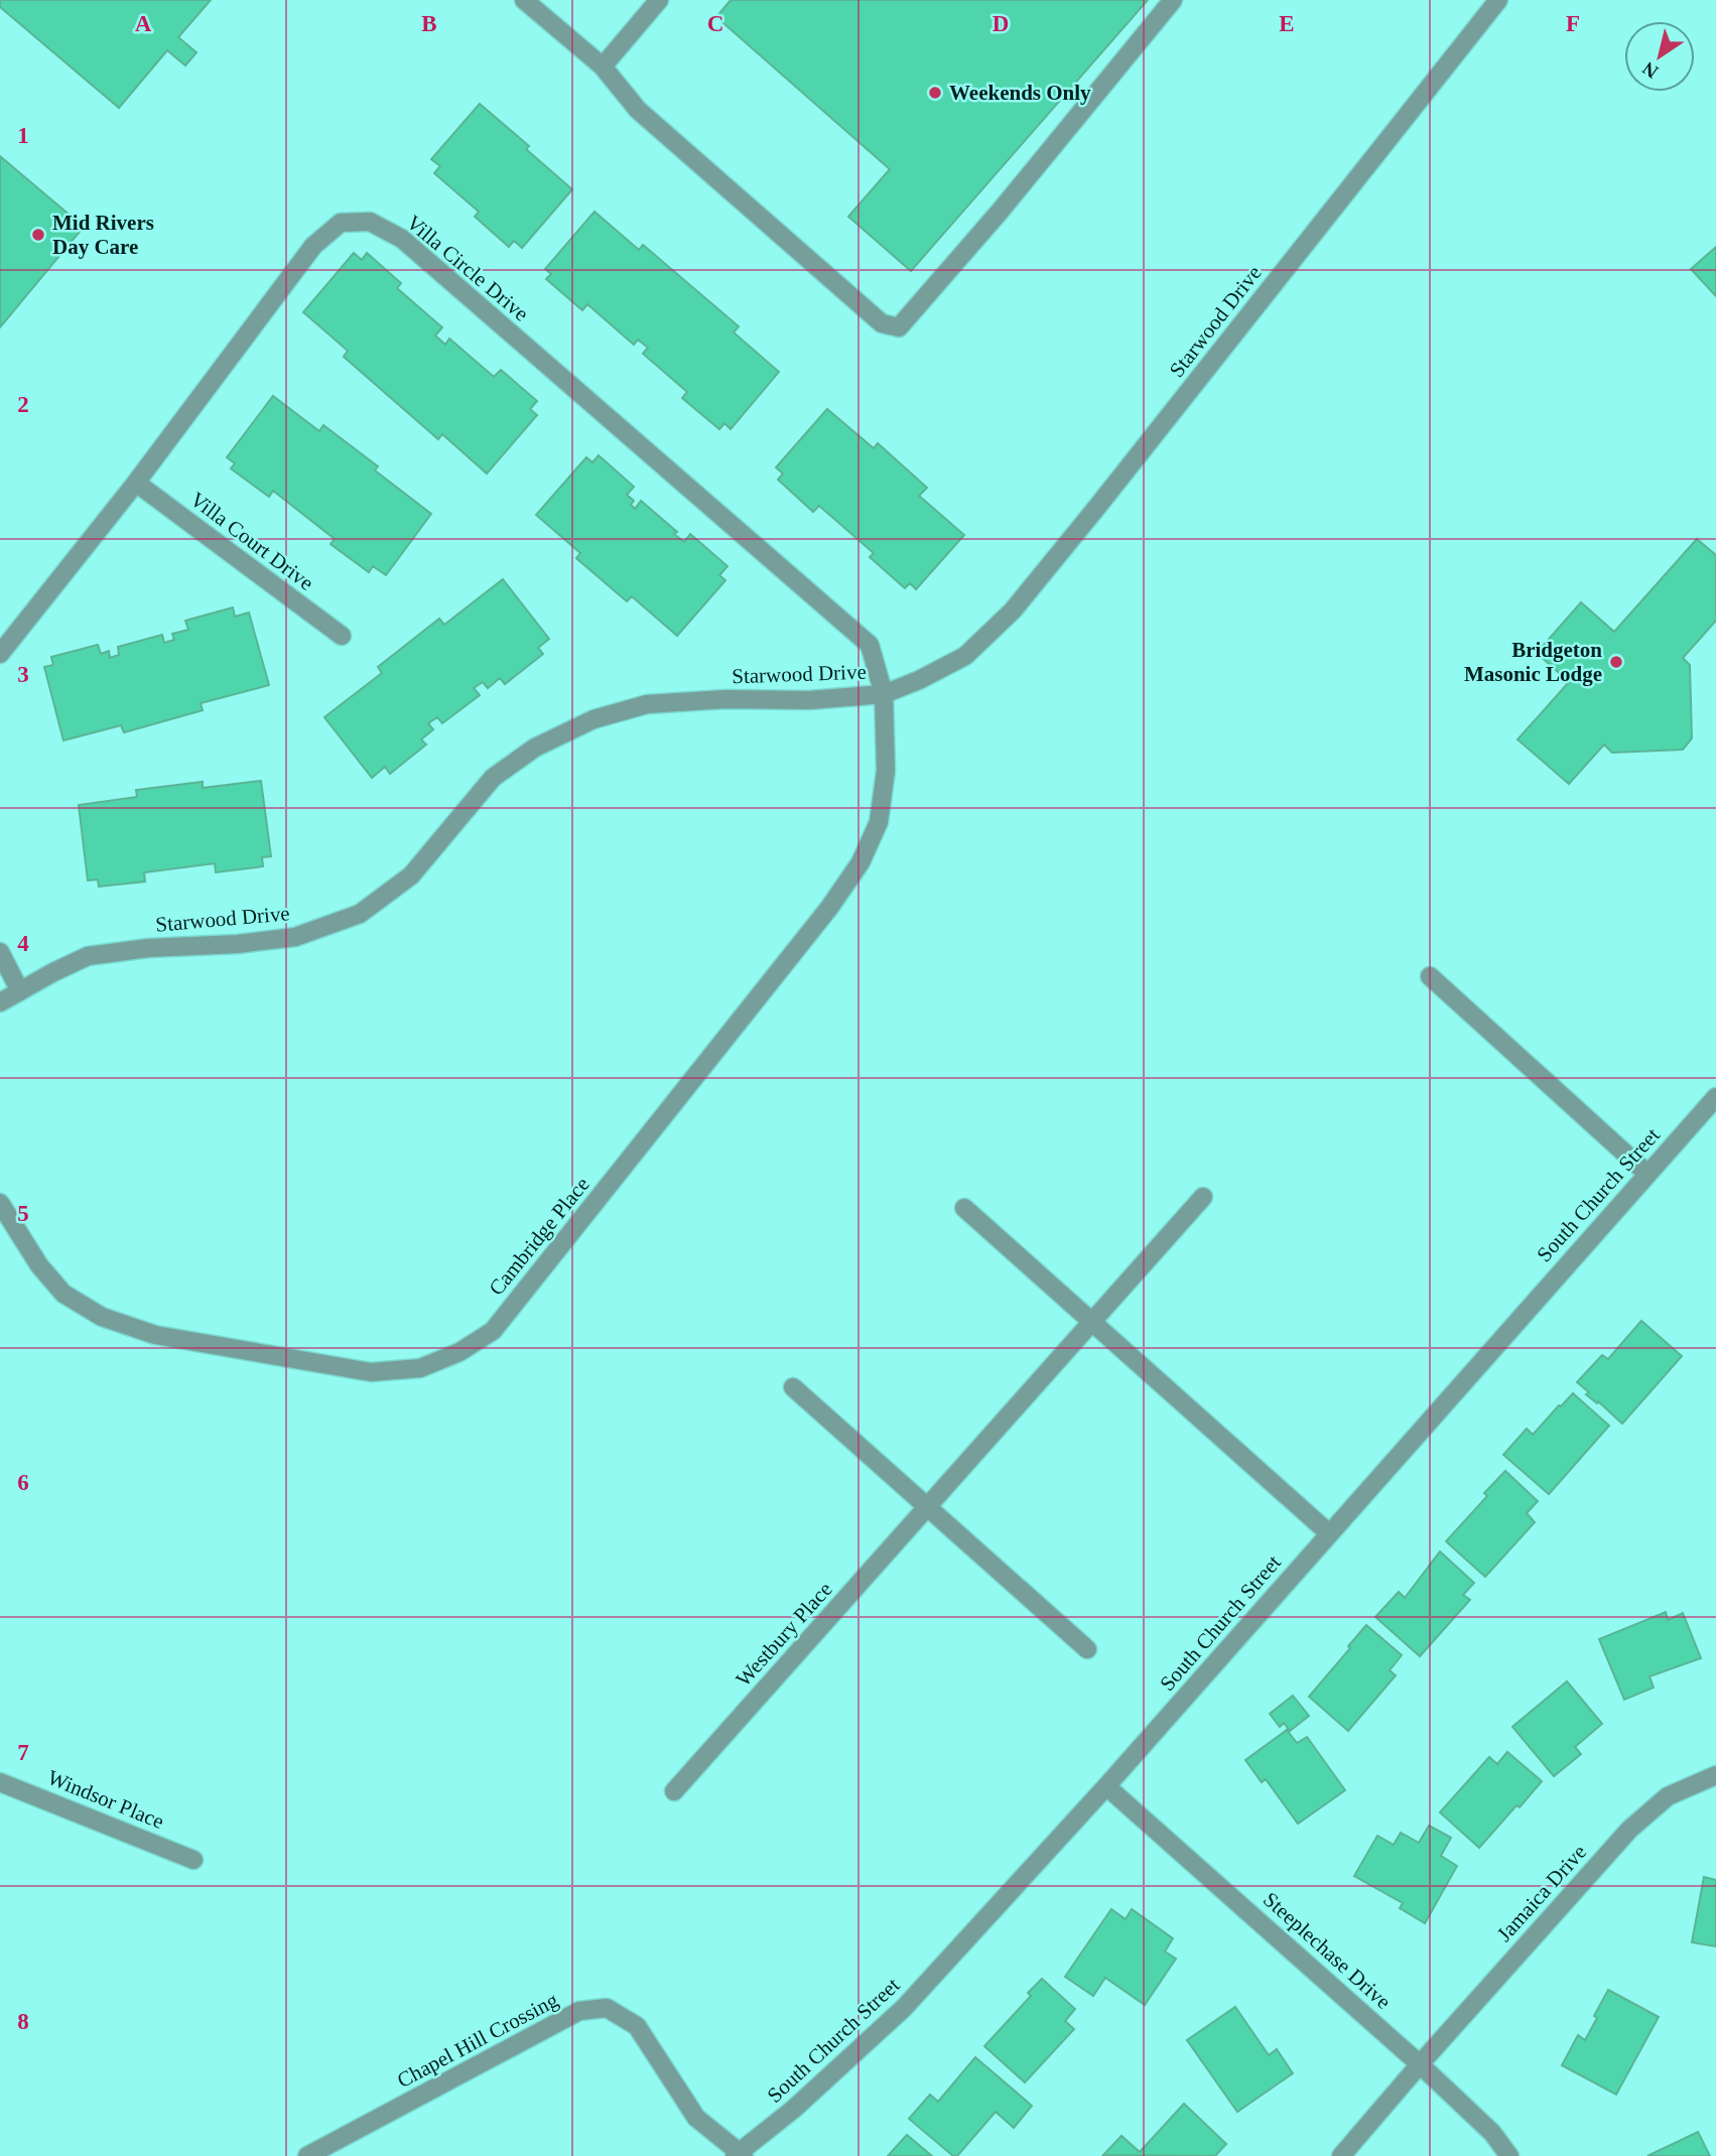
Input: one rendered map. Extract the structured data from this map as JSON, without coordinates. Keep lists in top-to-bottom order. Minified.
{"streets":{"street":["Villa Circle Drive","Starwood Drive","Villa Court Drive","South Church Street","Cambridge Place","Westbury Place","Windsor Place","Jamaica Drive","Steeplechase Drive","Chapel Hill Crossing"]},"crossings":[["Villa Circle Drive","Starwood Drive"],["Villa Circle Drive","Villa Court Drive"],["Villa Circle Drive","Cambridge Place"],["Starwood Drive","Cambridge Place"],["South Church Street","Steeplechase Drive"],["South Church Street","Chapel Hill Crossing"],["Jamaica Drive","Steeplechase Drive"]],"places":["Weekends Only","Mid Rivers Day Care","Bridgeton Masonic Lodge"],"north":"bottom left","grid":{"columns":["A","B","C","D","E","F"],"rows":["1","2","3","4","5","6","7","8"]}}
